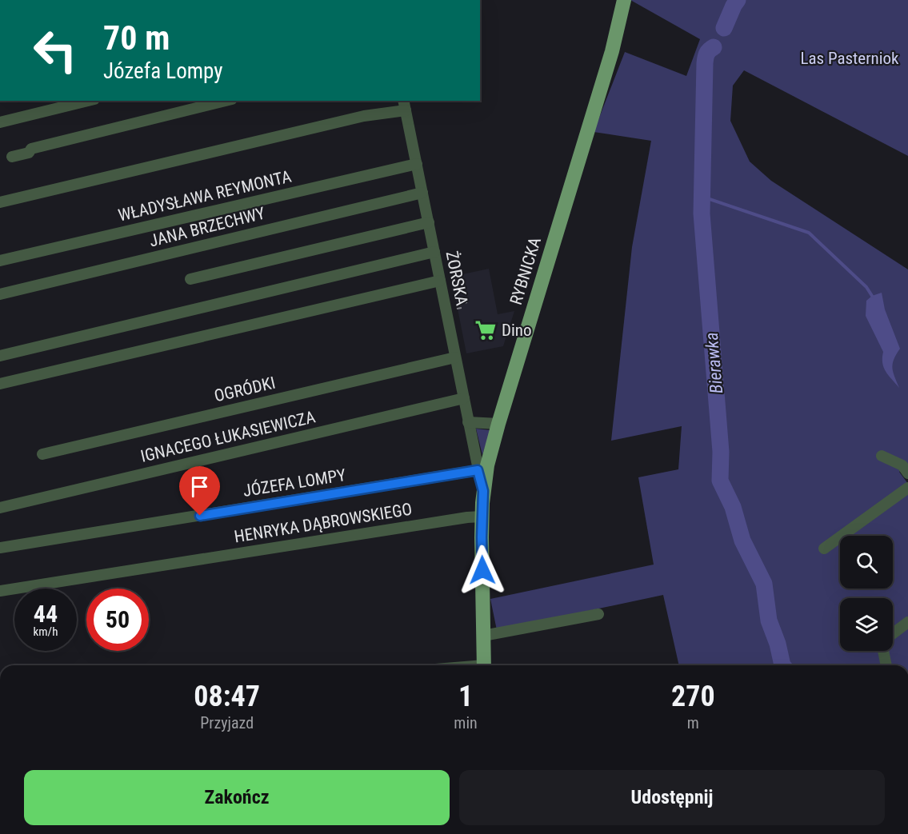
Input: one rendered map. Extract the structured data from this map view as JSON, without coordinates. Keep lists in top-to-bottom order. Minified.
{"streets":{"main road":["RYBNICKA"],"street":["WŁADYSŁAWA REYMONTA","JANA BRZECHWY","ŻORSKA","OGRÓDKI","IGNACEGO ŁUKASIEWICZA","JÓZEFA LOMPY","HENRYKA DĄBROWSKIEGO"]},"crossings":[["WŁADYSŁAWA REYMONTA","ŻORSKA"],["JANA BRZECHWY","ŻORSKA"],["RYBNICKA","ŻORSKA"],["RYBNICKA","HENRYKA DĄBROWSKIEGO"],["ŻORSKA","OGRÓDKI"],["ŻORSKA","IGNACEGO ŁUKASIEWICZA"],["ŻORSKA","JÓZEFA LOMPY"]],"water":["Bierawka"],"parks":["Las Pasterniok"],"places":{"supermarket":["Dino"]},"page":{"turn":["70 m","Józefa Lompy"],"speed":"44 km/h","limit":"50","eta":["08:47","Przyjazd","1","min","270","m"],"buttons":["Zakończ","Udostępnij"]}}
